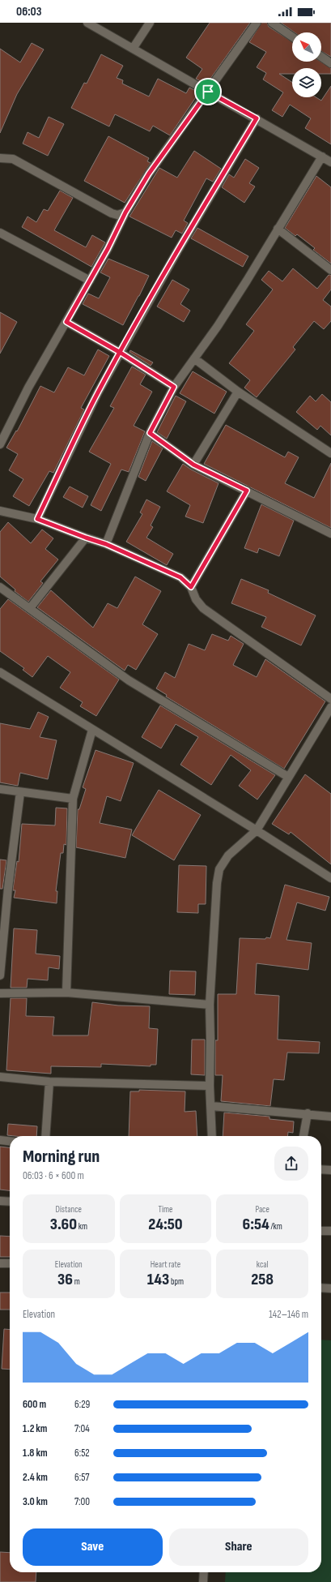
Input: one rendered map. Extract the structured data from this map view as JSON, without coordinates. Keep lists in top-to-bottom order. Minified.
{"north":"top left","page":{"status":"06:03","heading":["Morning run","06:03 · 6 × 600 m"],"stats":[["Distance","3.60 km"],["Time","24:50"],["Pace","6:54 /km"],["Elevation","36 m"],["Heart rate","143 bpm"],["kcal","258"]],"chart":["Elevation","142–146 m"],"list":[{"name":"600 m","note":"6:29"},{"name":"1.2 km","note":"7:04"},{"name":"1.8 km","note":"6:52"},{"name":"2.4 km","note":"6:57"},{"name":"3.0 km","note":"7:00"}],"buttons":["Save","Share"]}}
